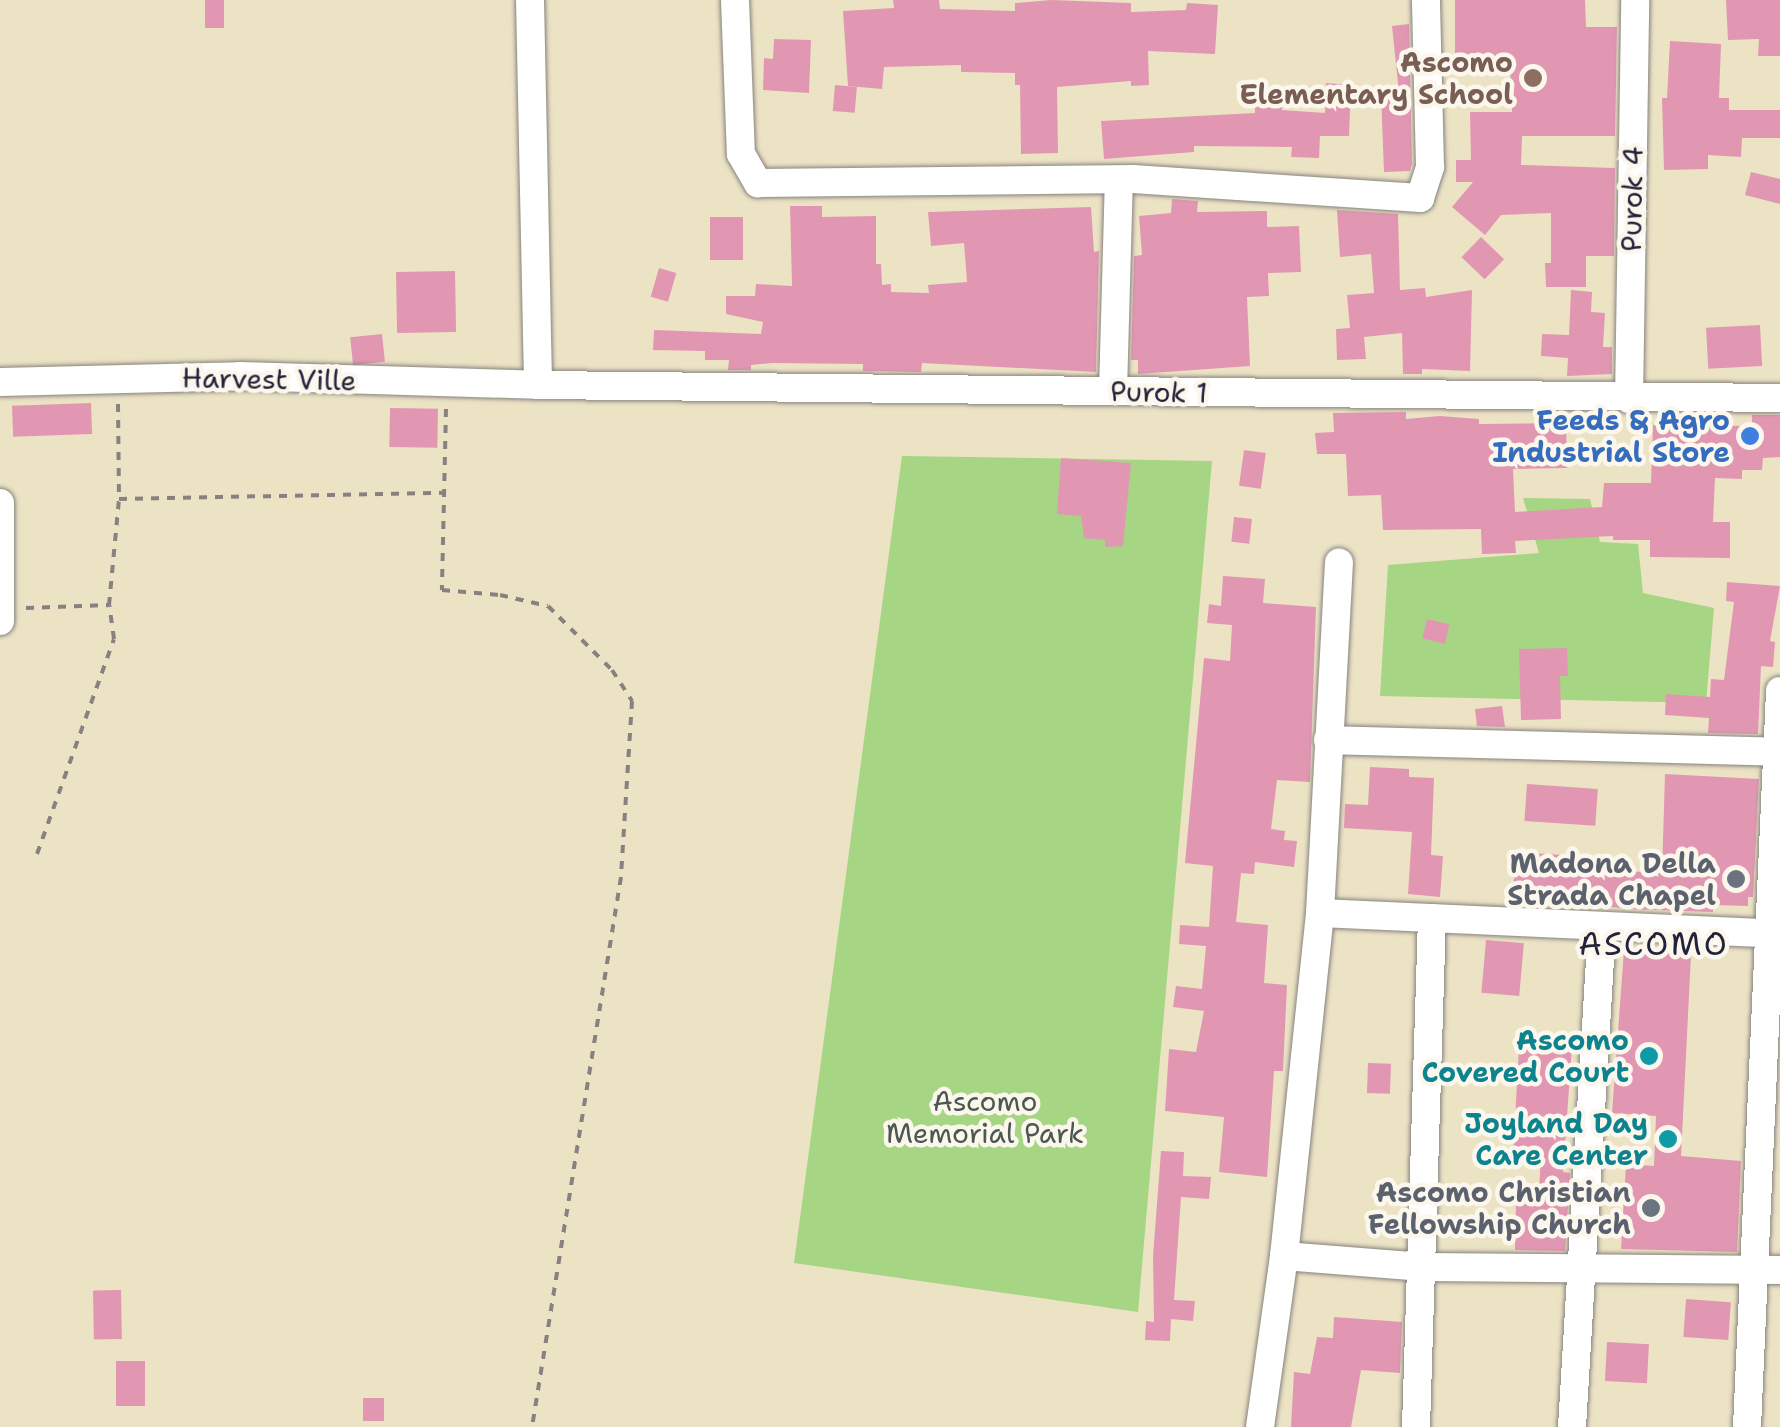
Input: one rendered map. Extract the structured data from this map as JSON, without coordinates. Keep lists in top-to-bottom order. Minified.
{"streets":{"street":["Purok 4","Harvest Ville","Purok 1"]},"crossings":[["Purok 4","Purok 1"],["Harvest Ville","Purok 1"]],"districts":["ASCOMO"],"parks":["Ascomo Memorial Park"],"places":["Ascomo Elementary School","Feeds & Agro Industrial Store","Madona Della Strada Chapel","Ascomo Covered Court","Joyland Day Care Center","Ascomo Christian Fellowship Church"]}
